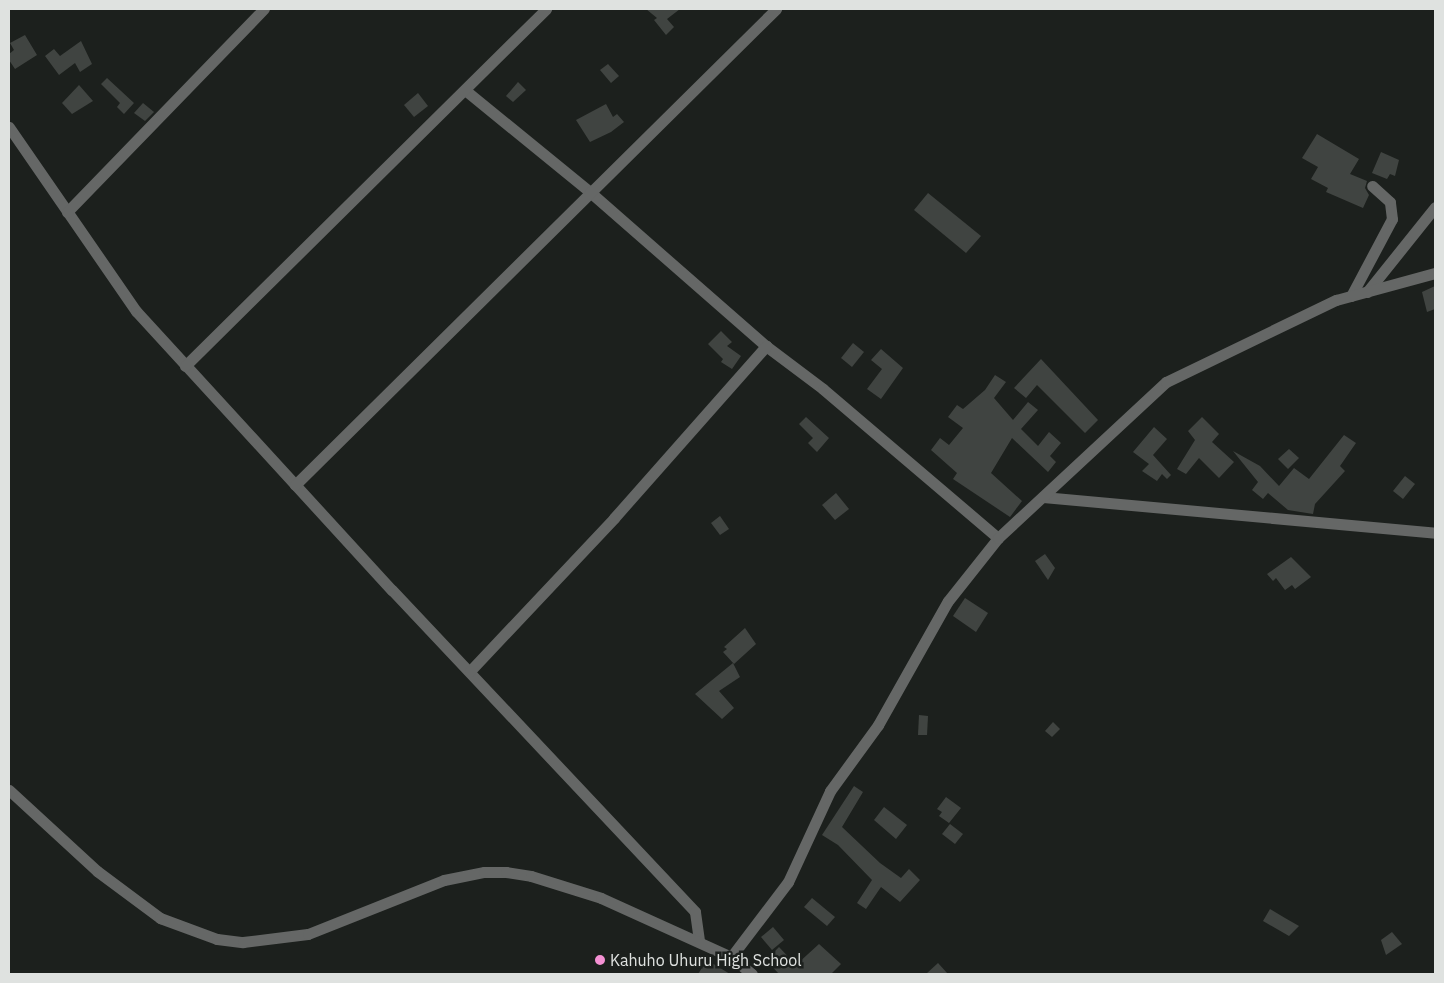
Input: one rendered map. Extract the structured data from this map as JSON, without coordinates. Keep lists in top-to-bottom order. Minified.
{"places":["Kahuho Uhuru High School"]}
